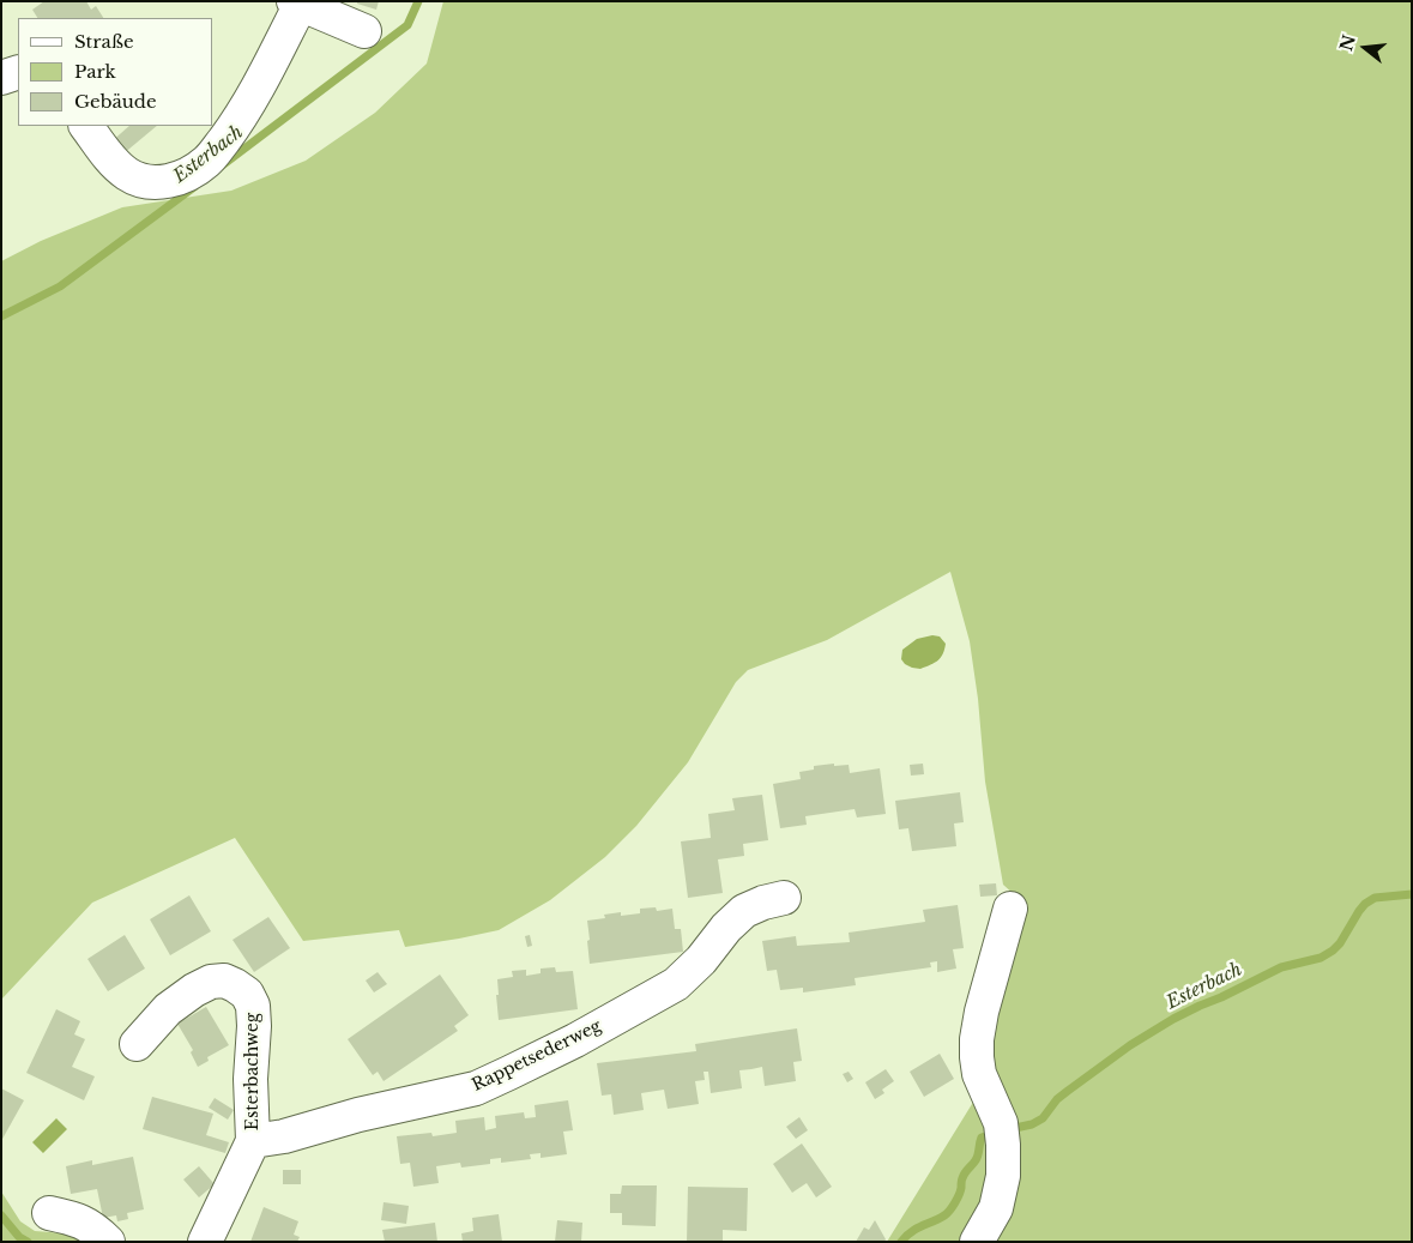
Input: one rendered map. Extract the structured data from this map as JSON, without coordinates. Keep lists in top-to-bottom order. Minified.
{"streets":{"street":["Rappetsederweg","Esterbachweg"]},"crossings":[["Rappetsederweg","Esterbachweg"]],"water":["Esterbach"],"legend":["Straße","Park","Gebäude"],"north":"left"}
